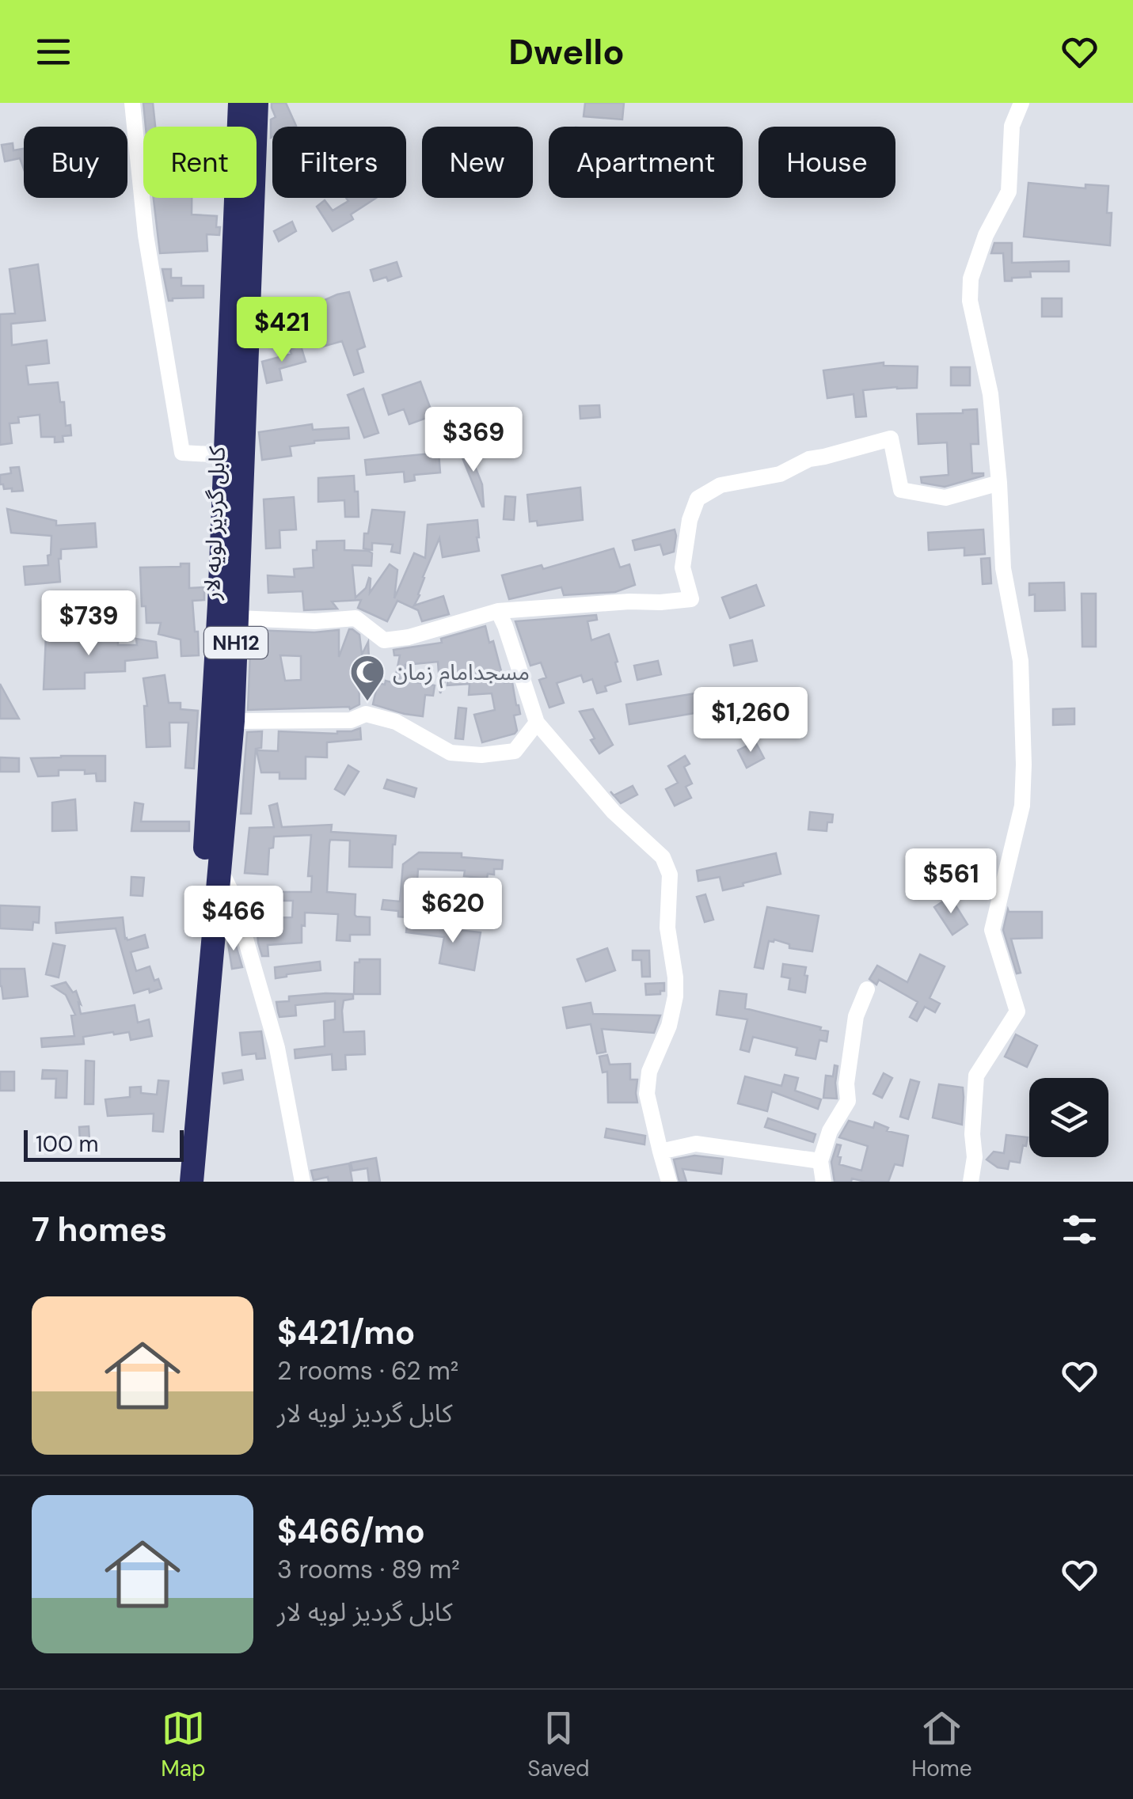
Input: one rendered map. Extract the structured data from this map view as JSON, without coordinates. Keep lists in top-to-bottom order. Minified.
{"streets":{"highway":["کابل گردیز لویه لار","NH12"]},"places":{"mosque":["مسجدامام زمان"]},"scale_bar":"100 m","page":{"header":"Dwello","chip":["Buy","Rent","Filters","New","Apartment","House"],"price":["$421","$369","$739","$1,260","$561","$620","$466"],"scale":"100 m","heading":"7 homes","list":[{"name":"$421/mo","note":"2 rooms · 62 m² · کابل گردیز لویه لار"},{"name":"$466/mo","note":"3 rooms · 89 m² · کابل گردیز لویه لار"}],"tabs":["Map","Saved","Home"]}}
